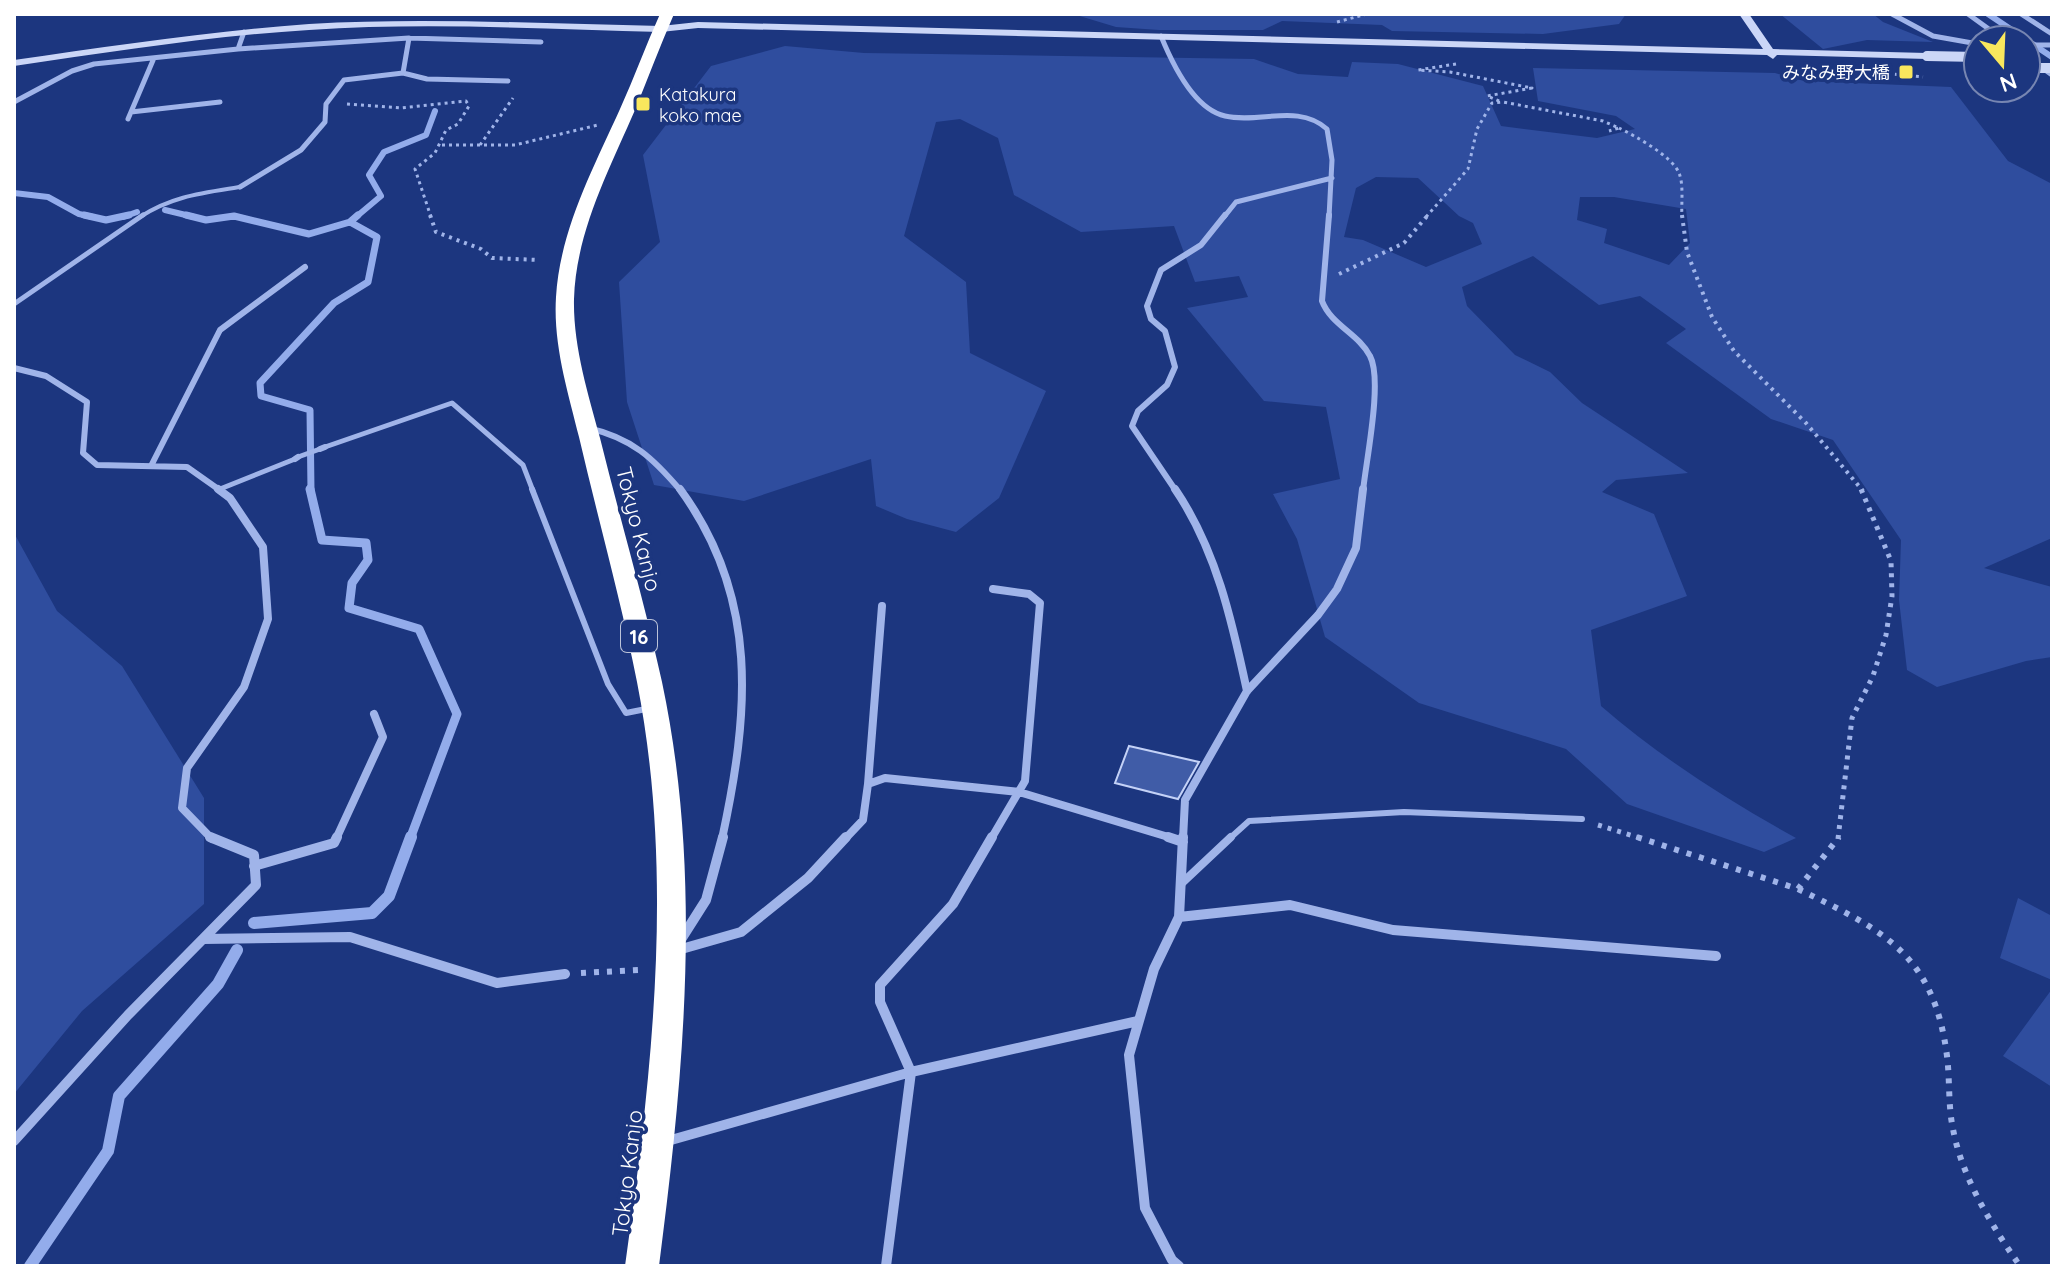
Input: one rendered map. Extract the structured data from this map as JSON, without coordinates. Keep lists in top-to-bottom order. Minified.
{"streets":{"highway":["Tokyo Kanjo","16"]},"places":{"transit":["みなみ野大橋","Katakura koko mae"]},"north":"bottom"}
